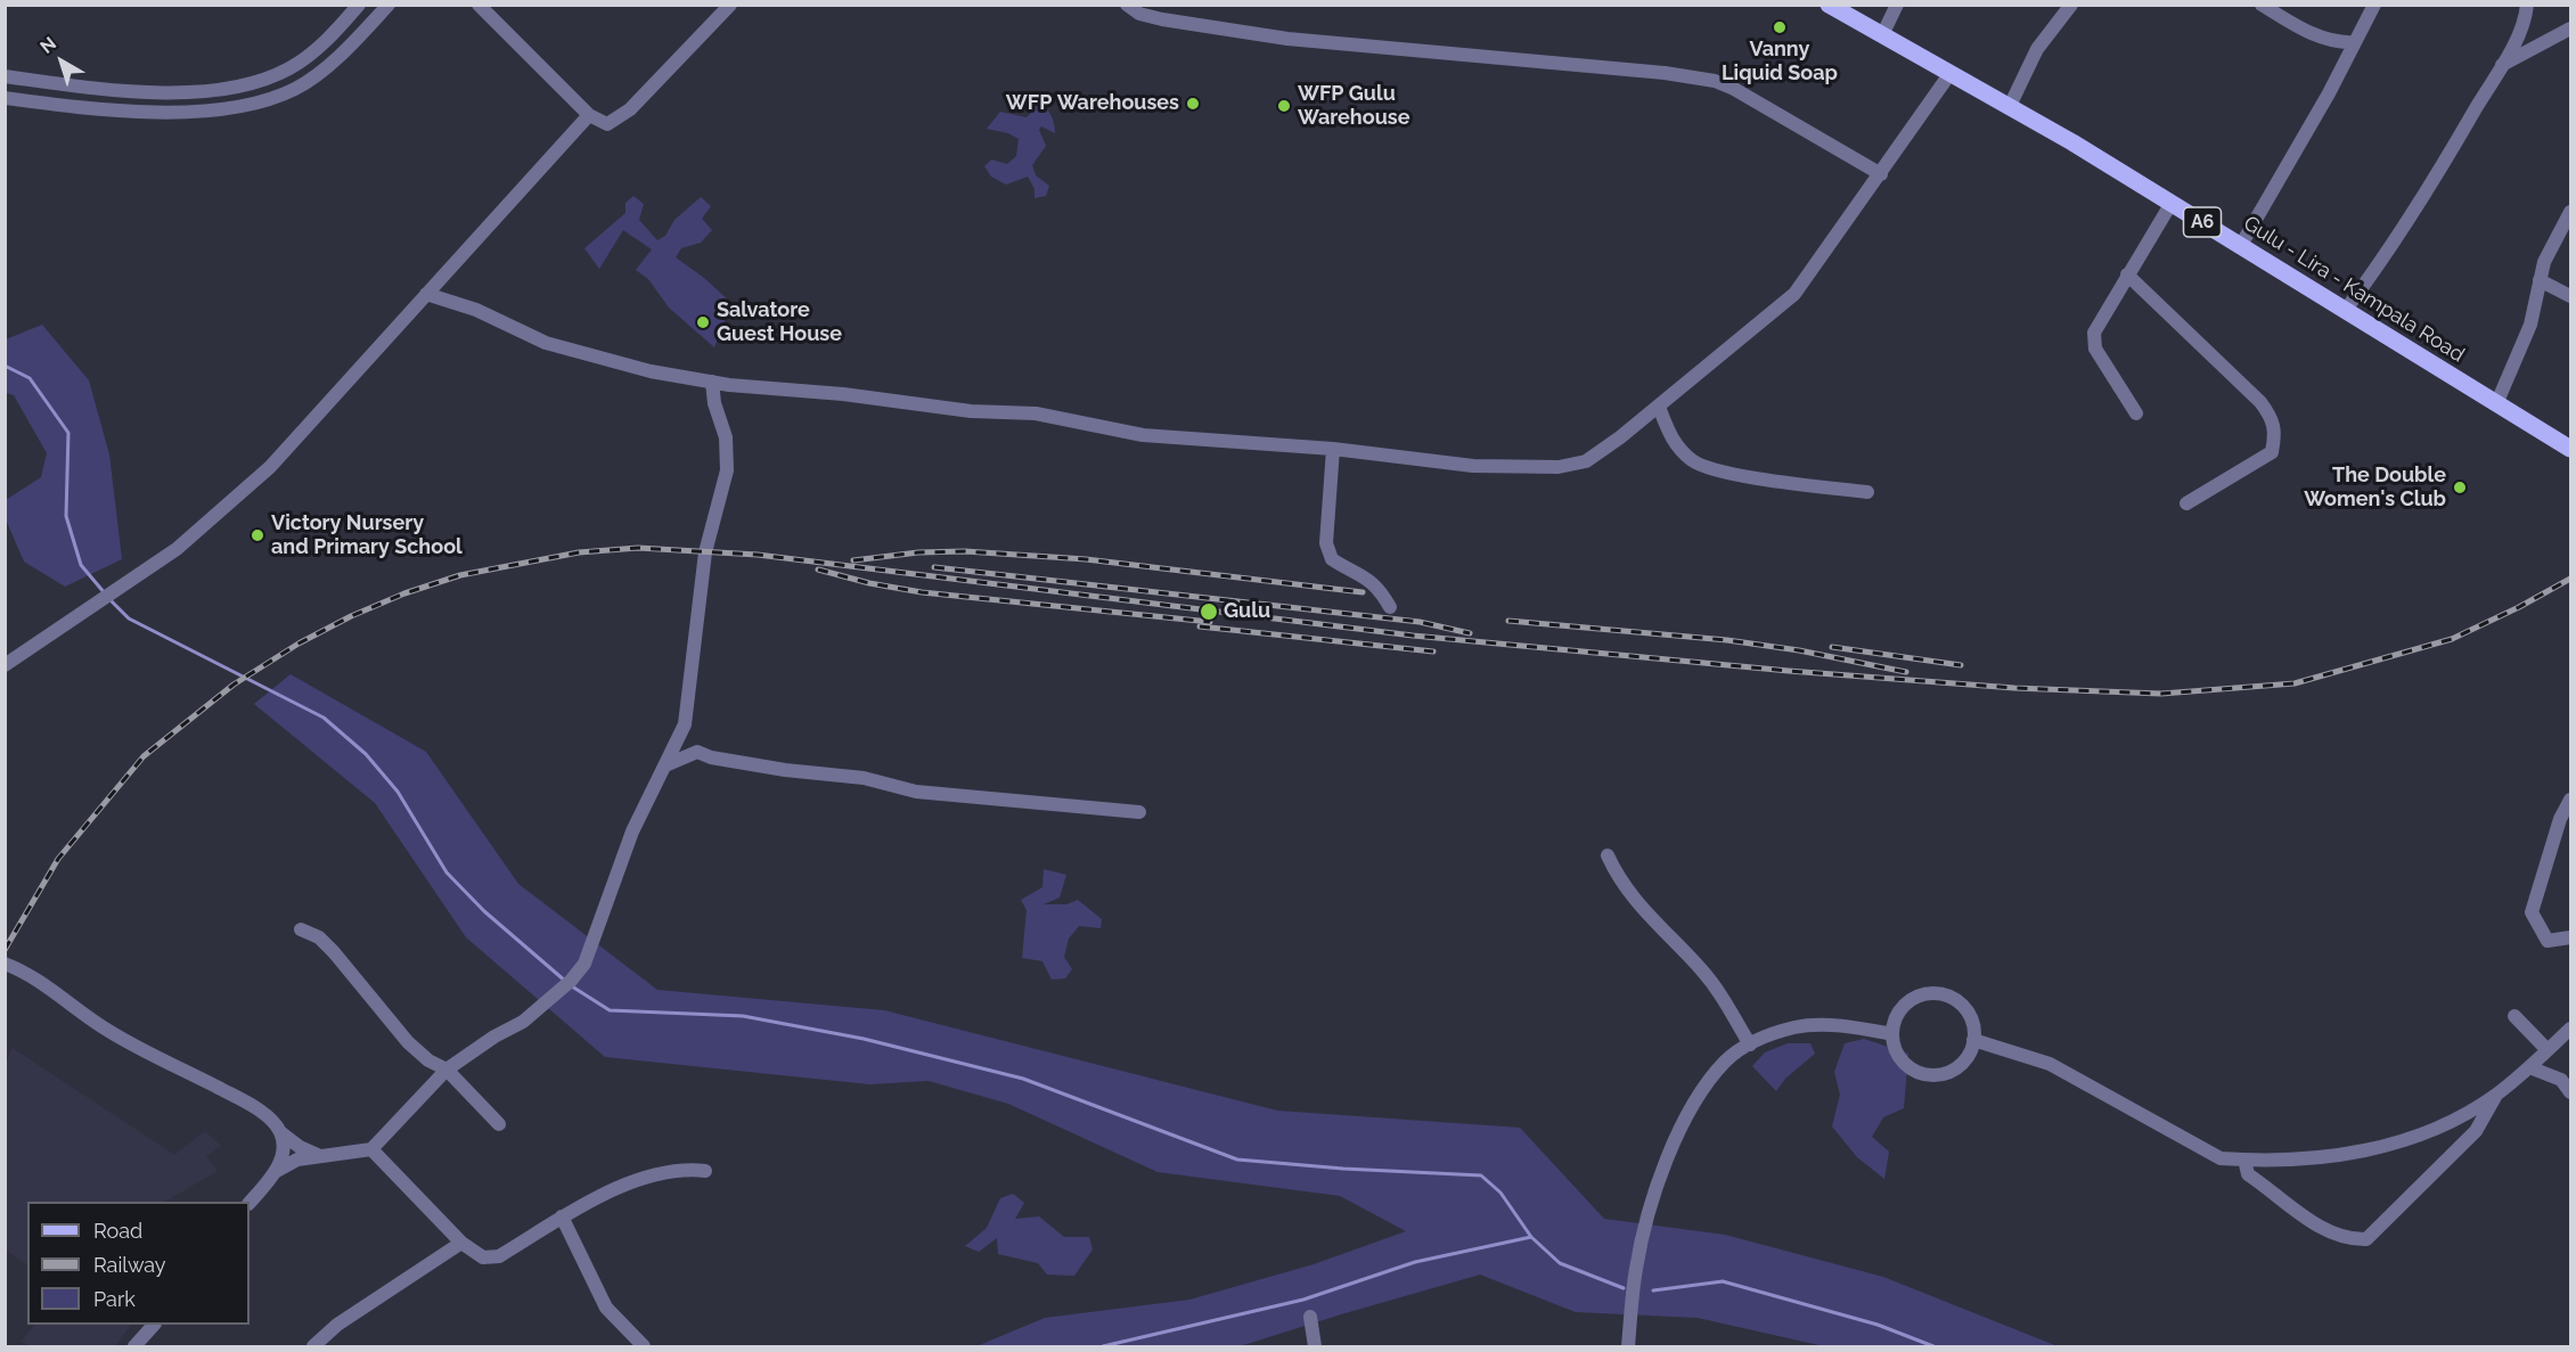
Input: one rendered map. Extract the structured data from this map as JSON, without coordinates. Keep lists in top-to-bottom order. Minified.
{"streets":{"main road":["A6","Gulu - Lira - Kampala Road"]},"places":["Vanny Liquid Soap","WFP Warehouses","WFP Gulu Warehouse","Salvatore Guest House","The Double Women's Club","Victory Nursery and Primary School","Gulu"],"legend":["Road","Railway","Park"],"north":"top left"}
